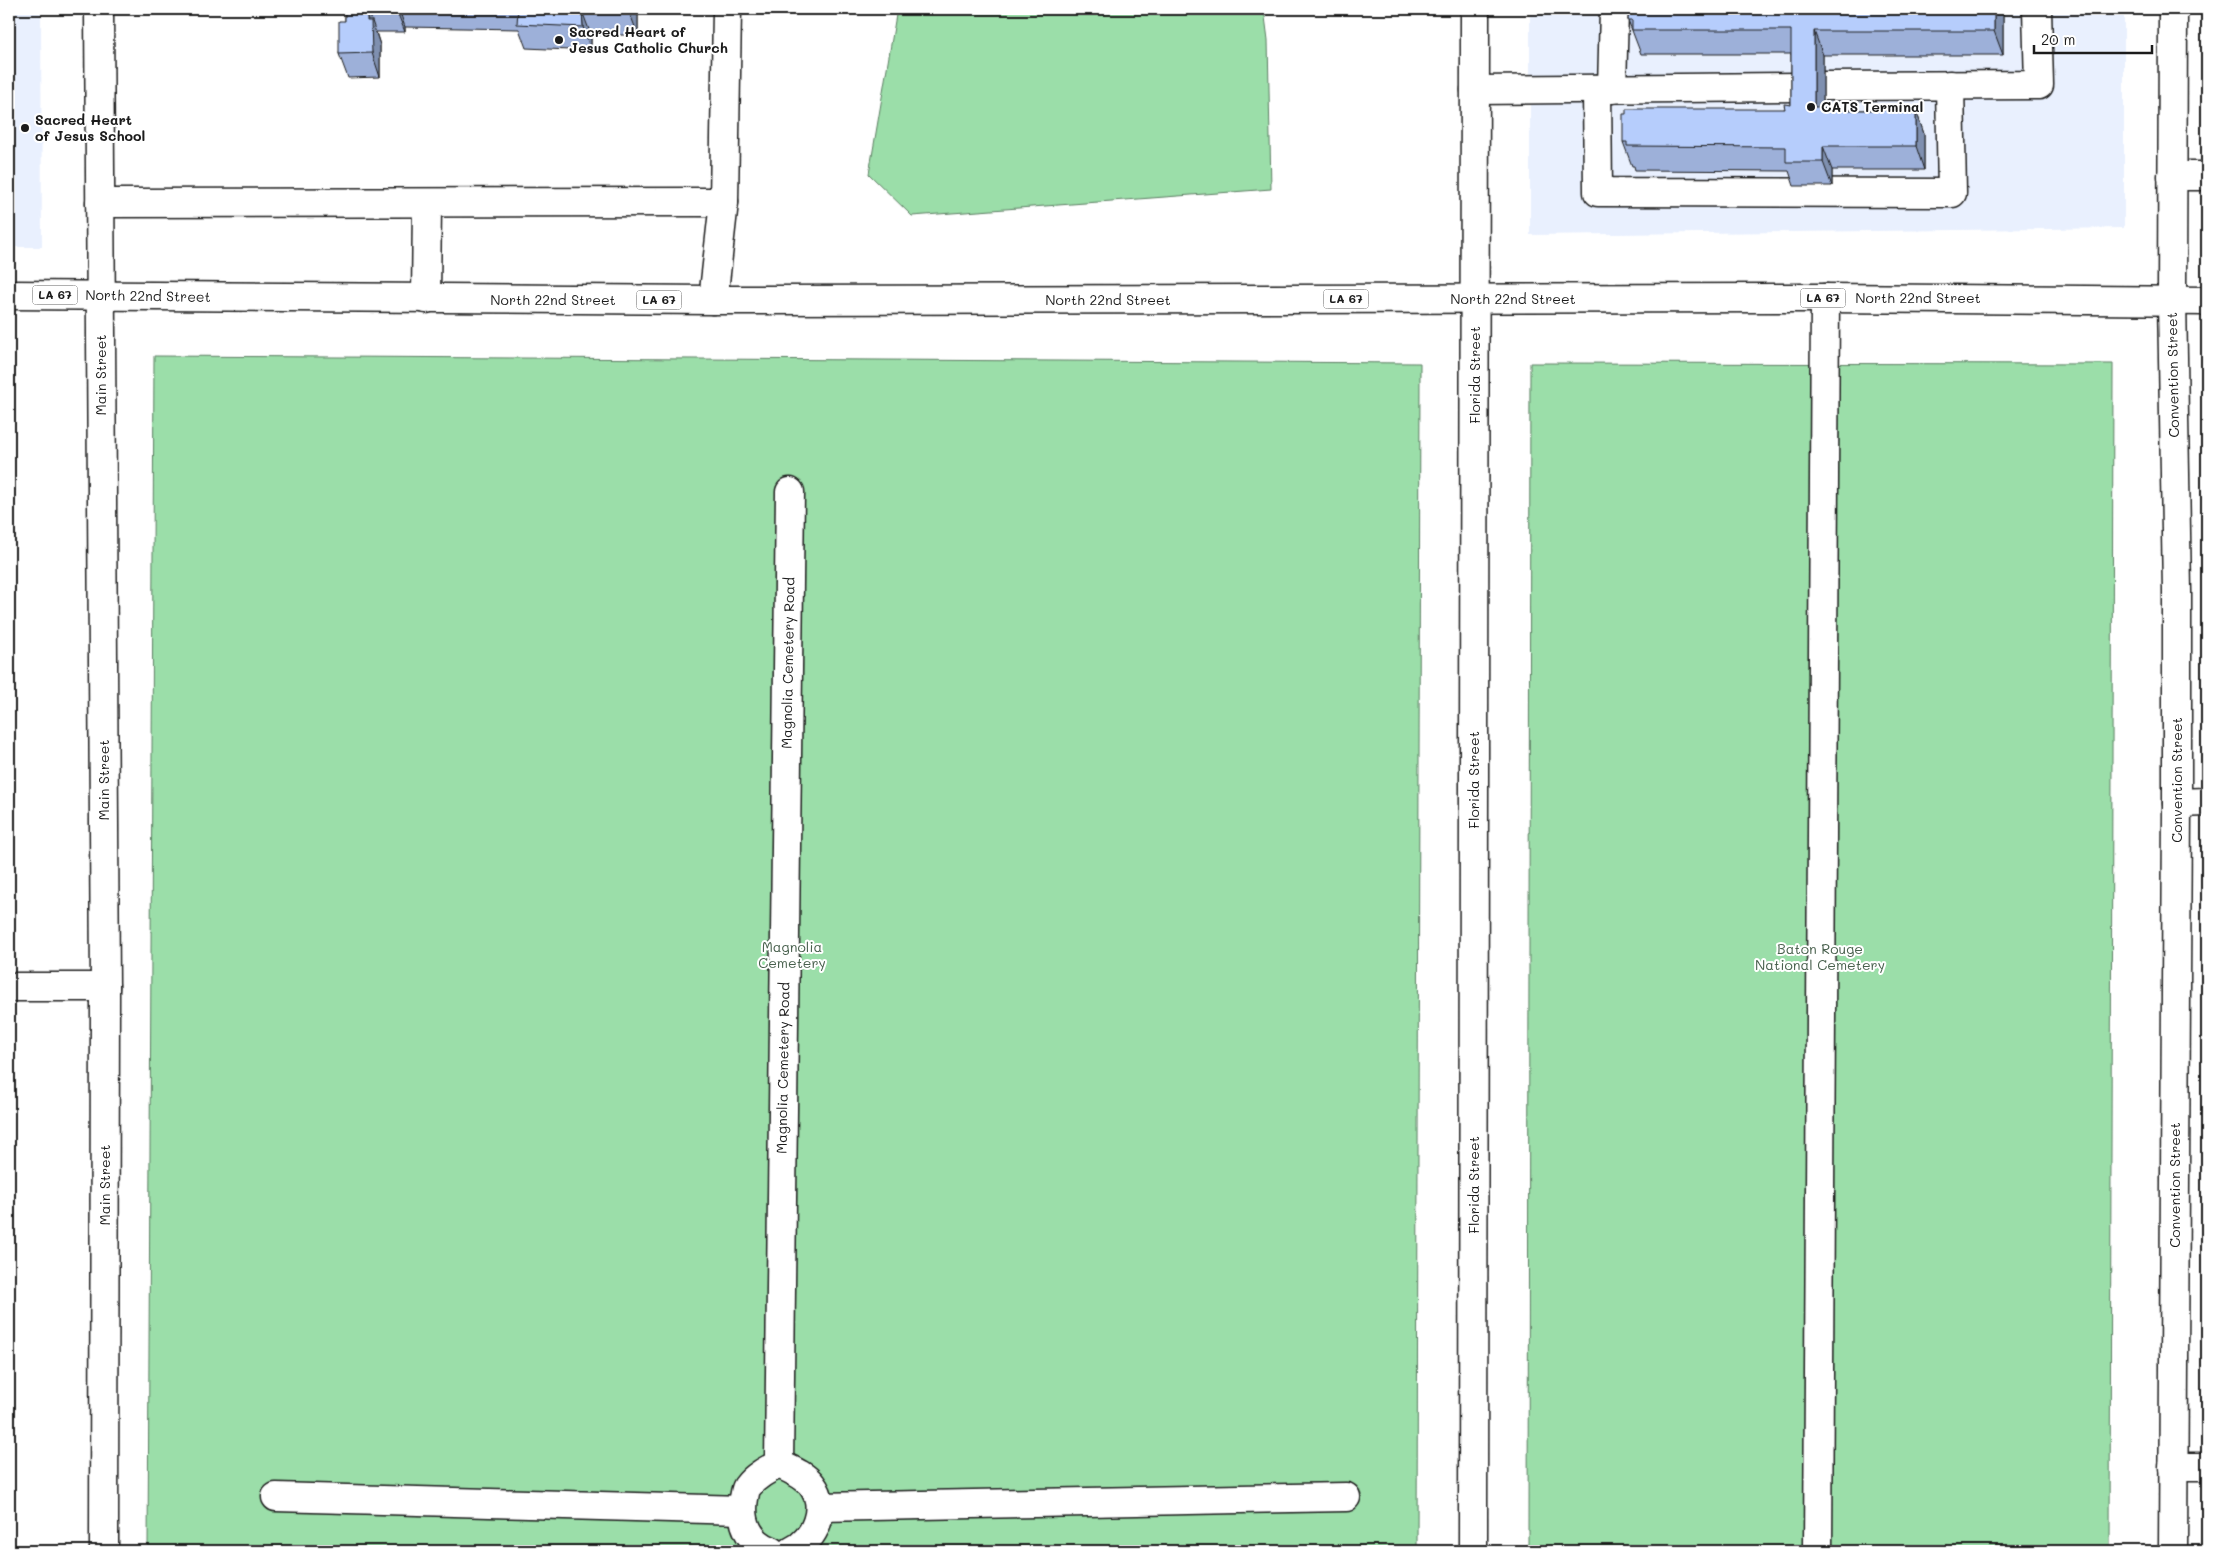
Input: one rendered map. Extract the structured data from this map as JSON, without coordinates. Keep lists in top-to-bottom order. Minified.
{"streets":{"street":["LA 67","North 22nd Street","Main Street","Florida Street","Convention Street","Magnolia Cemetery Road"]},"crossings":[["North 22nd Street","Main Street"],["North 22nd Street","Florida Street"],["North 22nd Street","Convention Street"]],"parks":["Magnolia Cemetery","Baton Rouge National Cemetery"],"places":["Sacred Heart of Jesus Catholic Church","CATS Terminal","Sacred Heart of Jesus School"],"scale_bar":"20 m"}
